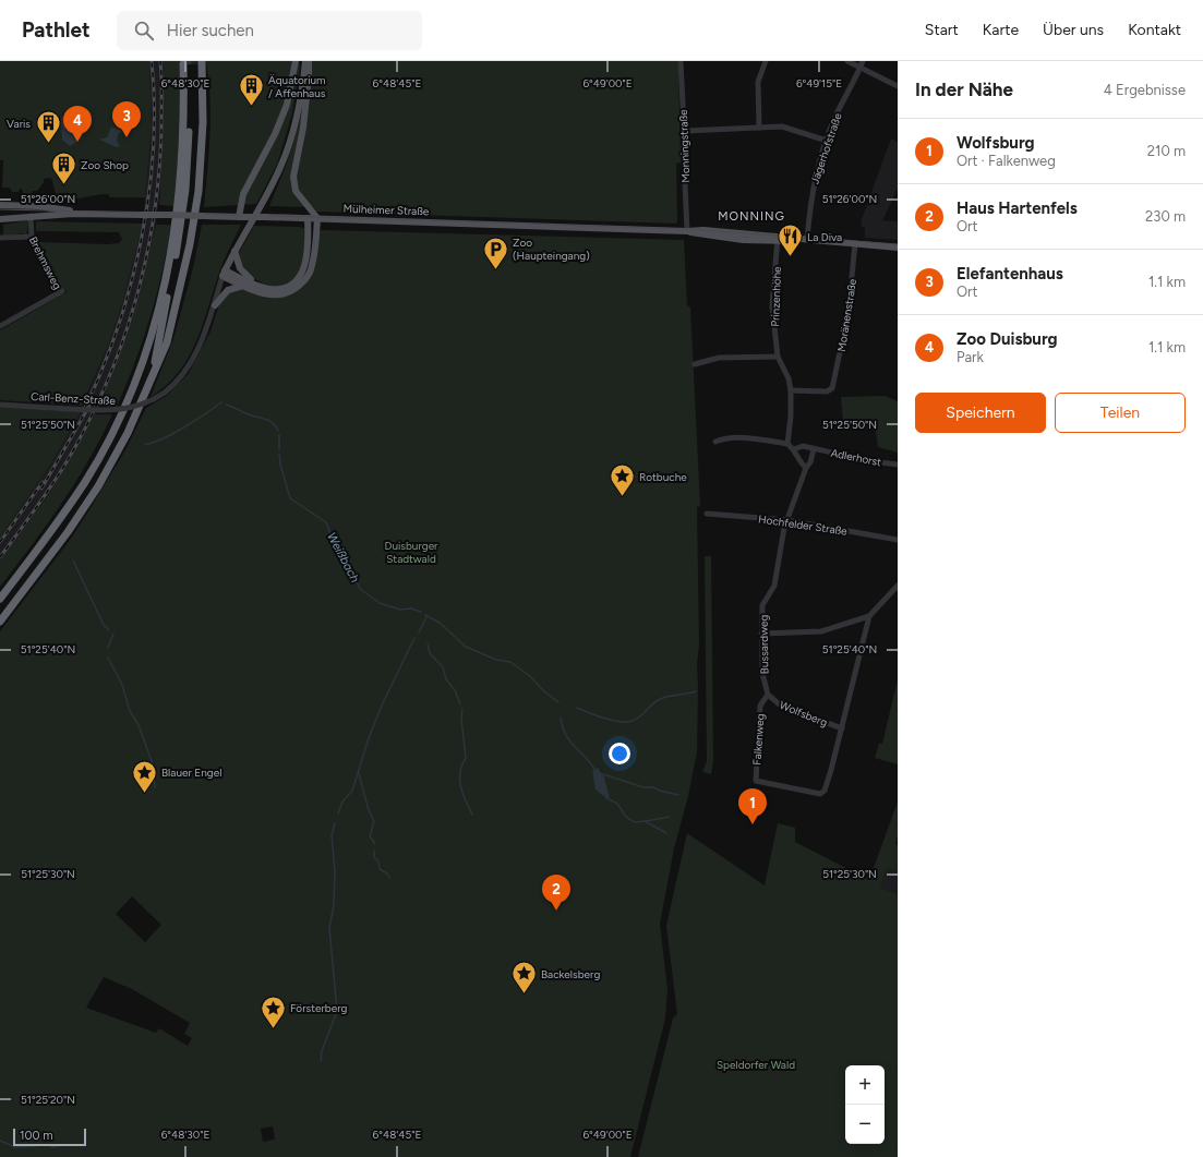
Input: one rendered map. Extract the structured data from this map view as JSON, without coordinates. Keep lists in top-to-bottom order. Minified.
{"streets":{"main road":["Mülheimer Straße","Carl-Benz-Straße"],"street":["Monningstraße","Jägerhofstraße","Brehmsweg","Prinzenhöhe","Moränenstraße","Adlerhorst","Hochfelder Straße","Bussardweg","Wolfsberg","Falkenweg"]},"crossings":[["Monningstraße","Mülheimer Straße"],["Jägerhofstraße","Mülheimer Straße"],["Mülheimer Straße","Brehmsweg"],["Mülheimer Straße","Prinzenhöhe"],["Mülheimer Straße","Moränenstraße"],["Mülheimer Straße","Carl-Benz-Straße"],["Prinzenhöhe","Moränenstraße"],["Hochfelder Straße","Bussardweg"],["Bussardweg","Wolfsberg"],["Bussardweg","Falkenweg"],["Wolfsberg","Falkenweg"]],"districts":["MONNING"],"water":["Weißbach"],"parks":["Duisburger Stadtwald","Speldorfer Wald"],"places":{"building":["Äquatorium / Affenhaus","Varis","Zoo Shop"],"restaurant":["La Diva"],"parking":["Zoo (Haupteingang)"],"place":["Rotbuche","Blauer Engel","Backelsberg","Försterberg"]},"scale_bar":"100 m","page":{"header":"Pathlet","search":"Hier suchen","nav":["Start","Karte","Über uns","Kontakt"],"heading":["In der Nähe","4 Ergebnisse"],"pins":["3","4","1","2"],"list":[{"mark":"1","name":"Wolfsburg","note":"Ort · Falkenweg","value":"210 m"},{"mark":"2","name":"Haus Hartenfels","note":"Ort","value":"230 m"},{"mark":"3","name":"Elefantenhaus","note":"Ort","value":"1.1 km"},{"mark":"4","name":"Zoo Duisburg","note":"Park","value":"1.1 km"}],"buttons":["Speichern","Teilen"],"map_buttons":["+","−"],"scale":"100 m"},"coordinates":["6°48'30\"E","6°48'45\"E","6°49'00\"E","6°49'15\"E","51°26'00\"N","51°25'50\"N","51°25'40\"N","51°25'30\"N","51°25'20\"N"]}
